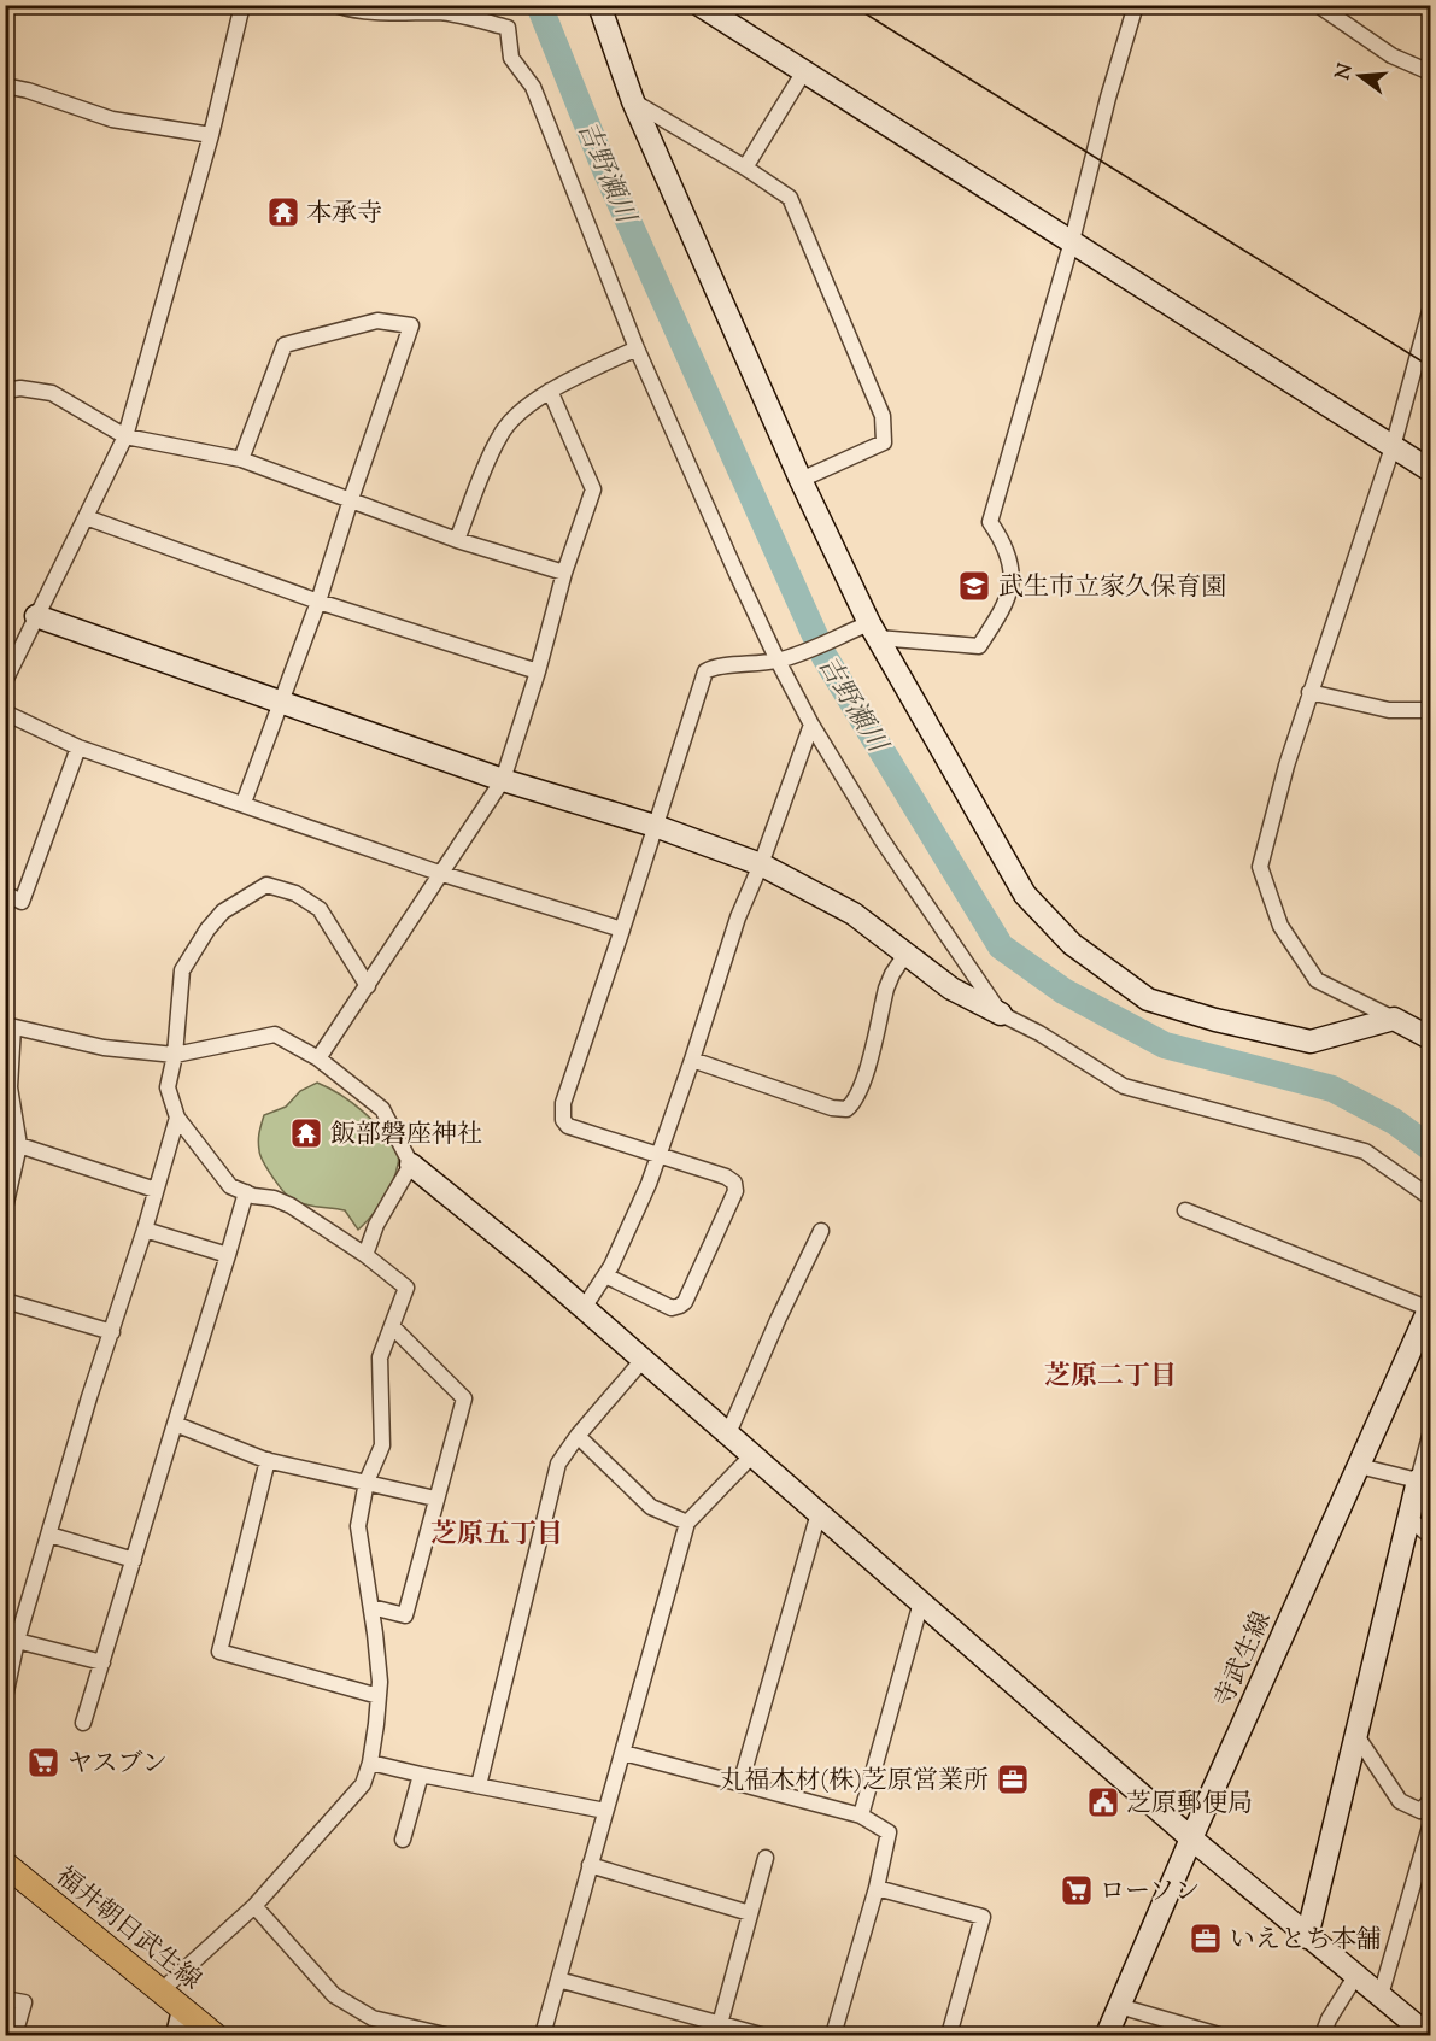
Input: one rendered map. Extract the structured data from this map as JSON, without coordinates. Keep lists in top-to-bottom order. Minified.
{"streets":{"main road":["福井朝日武生線"],"street":["寺武生線"]},"districts":["芝原二丁目","芝原五丁目"],"water":["吉野瀬川"],"places":{"temple":["本承寺","飯部磐座神社"],"school or university":["武生市立家久保育園"],"supermarket":["ヤスブン","ローソン"],"office":["丸福木材(株)芝原営業所","いえとち本舗"],"public building":["芝原郵便局"]},"north":"left"}
